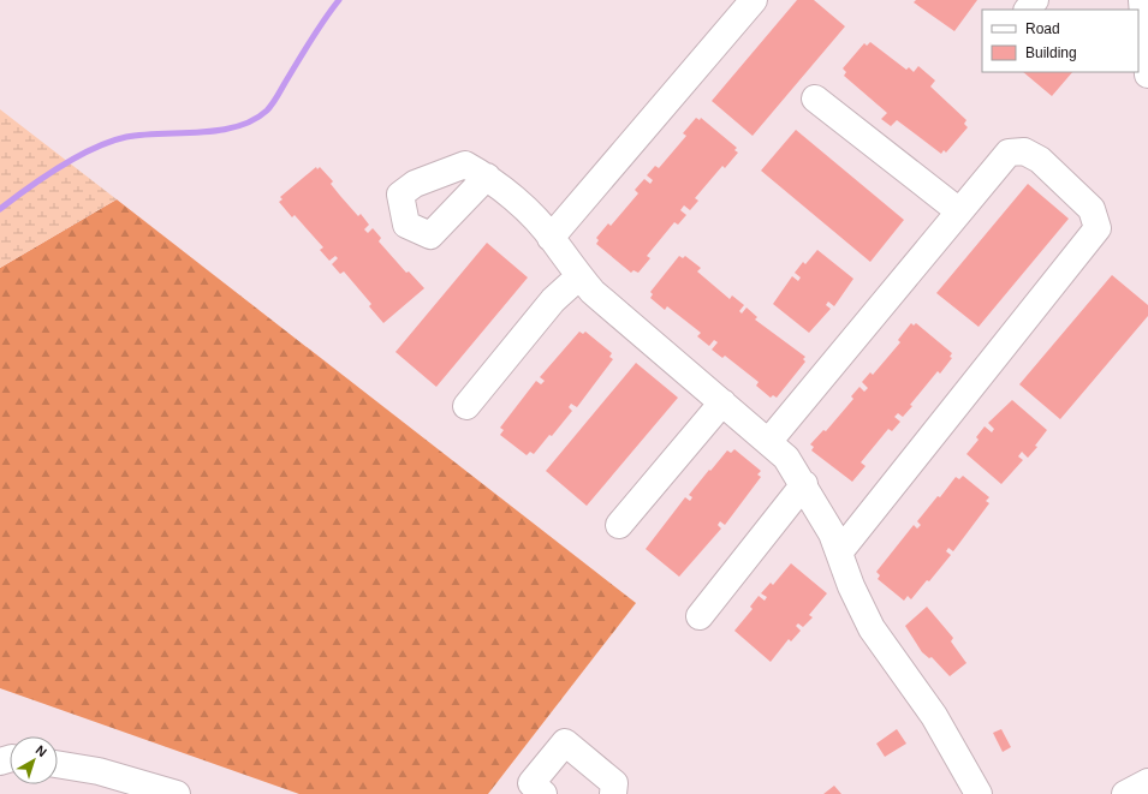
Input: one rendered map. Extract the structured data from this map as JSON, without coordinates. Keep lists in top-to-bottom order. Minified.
{"legend":["Road","Building"],"north":"top right"}
